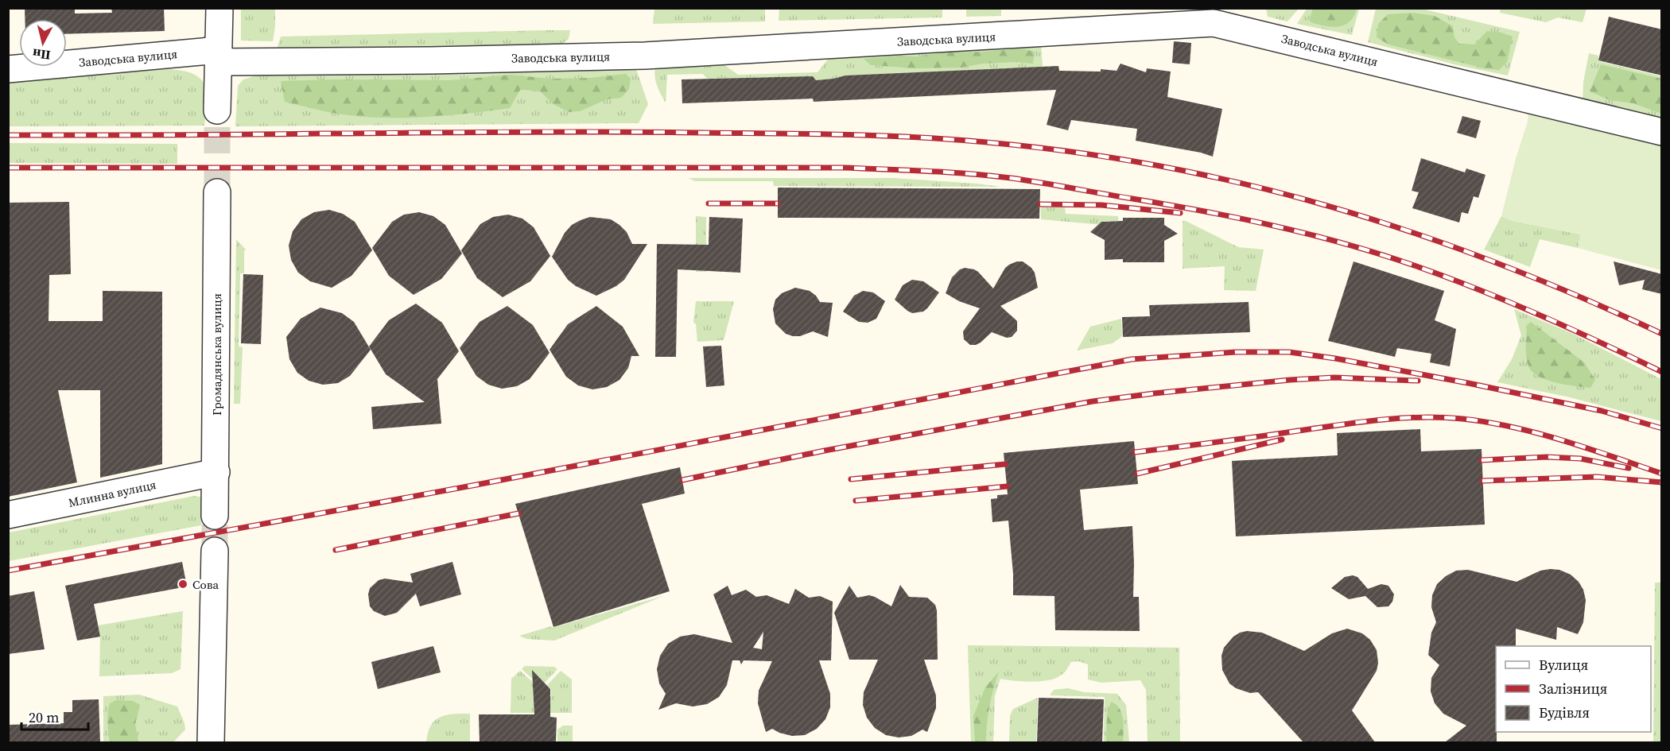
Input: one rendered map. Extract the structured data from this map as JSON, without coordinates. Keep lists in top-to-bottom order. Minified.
{"streets":{"street":["Заводська вулиця","Громадянська вулиця","Млинна вулиця"]},"crossings":[["Громадянська вулиця","Млинна вулиця"]],"places":["Сова"],"legend":["Вулиця","Залізниця","Будівля"],"scale_bar":"20 m","north":"bottom"}
